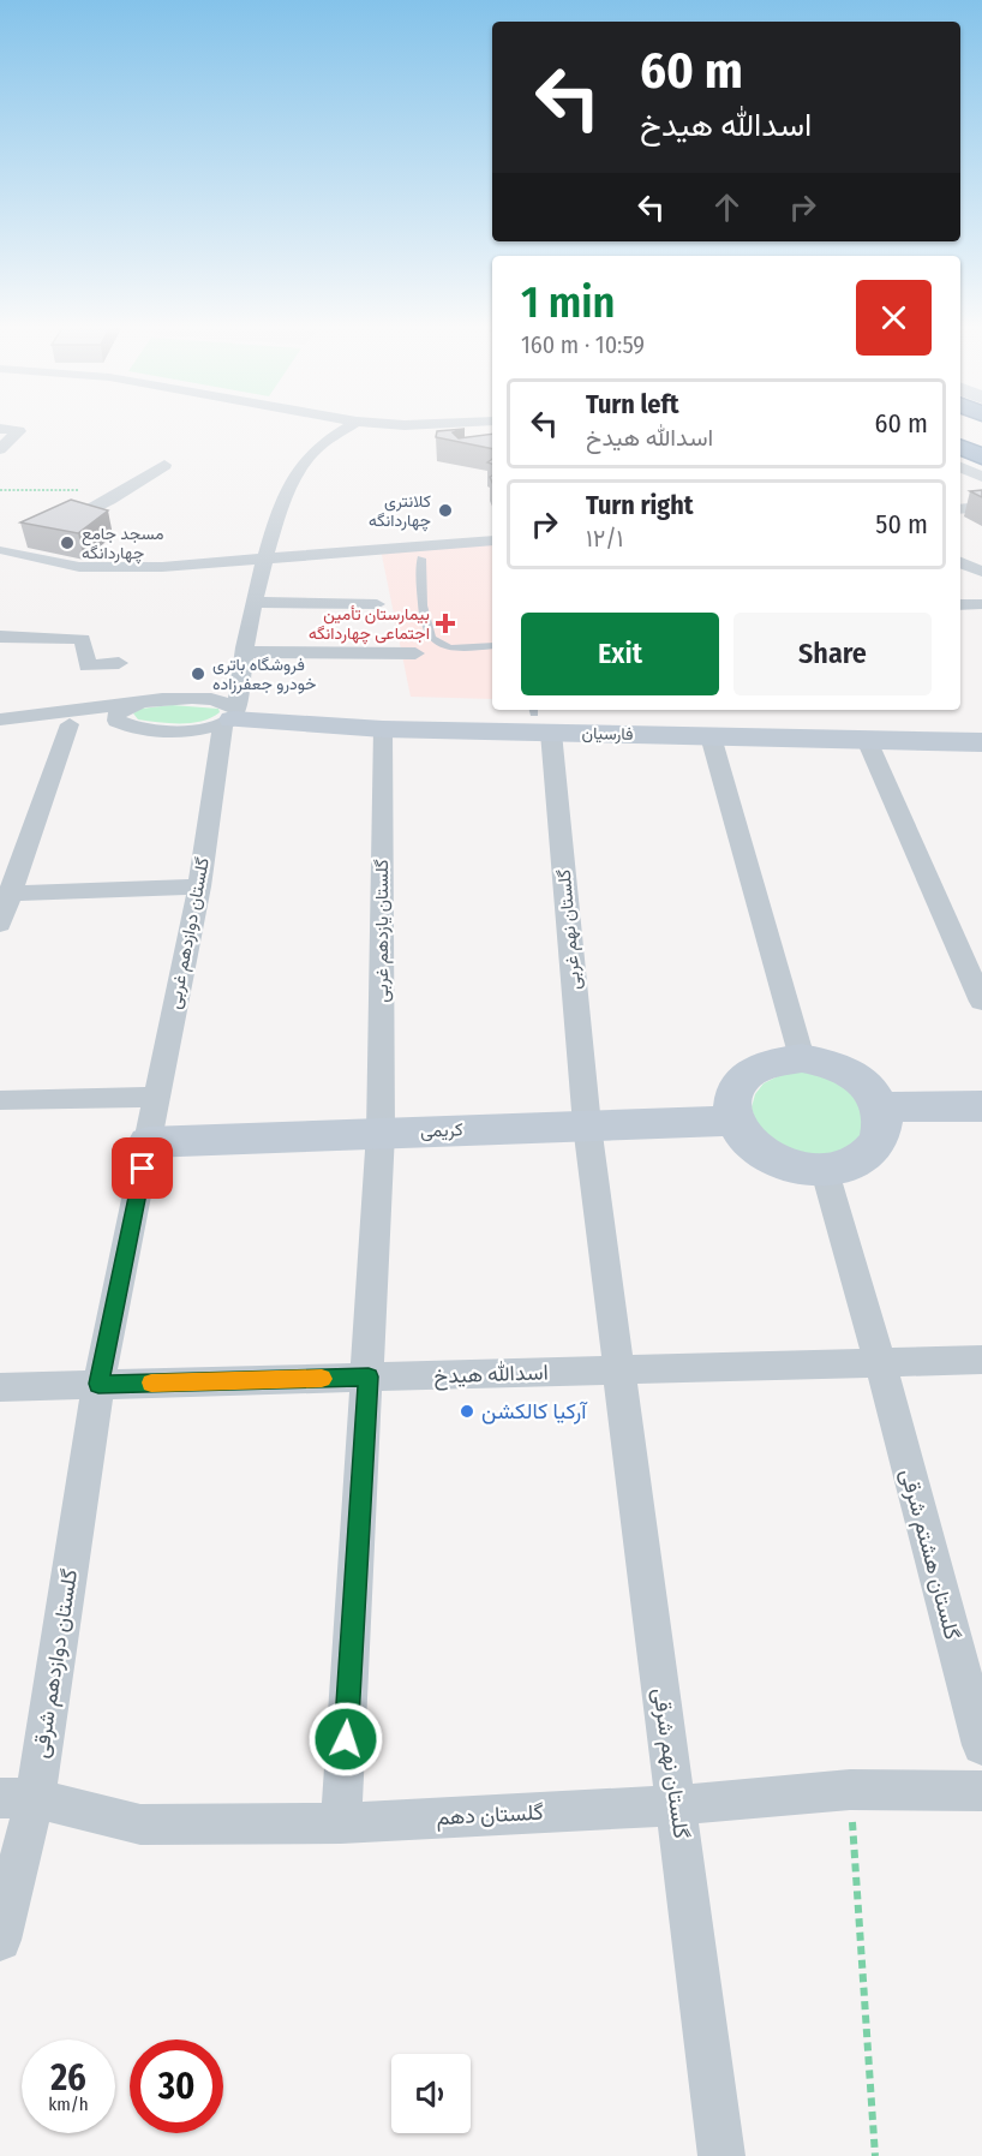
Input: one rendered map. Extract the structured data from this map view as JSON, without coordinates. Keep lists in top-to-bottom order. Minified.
{"streets":{"street":["فارسیان","گلستان نهم غربی","گلستان یازدهم غربی","گلستان دوازدهم غربی","کریمی","اسدالله هیدخ","گلستان هشتم شرقی","گلستان دوازدهم شرقی","گلستان نهم شرقی","گلستان دهم"]},"crossings":[["فارسیان","گلستان نهم غربی"],["فارسیان","گلستان یازدهم غربی"],["فارسیان","گلستان دوازدهم غربی"],["گلستان نهم غربی","کریمی"],["گلستان نهم غربی","اسدالله هیدخ"],["گلستان نهم غربی","گلستان نهم شرقی"],["گلستان یازدهم غربی","کریمی"],["گلستان یازدهم غربی","اسدالله هیدخ"],["گلستان یازدهم غربی","گلستان دهم"],["گلستان دوازدهم غربی","کریمی"],["گلستان دوازدهم غربی","گلستان دوازدهم شرقی"],["کریمی","گلستان هشتم شرقی"],["کریمی","گلستان دوازدهم شرقی"],["اسدالله هیدخ","گلستان هشتم شرقی"],["اسدالله هیدخ","گلستان دوازدهم شرقی"],["اسدالله هیدخ","گلستان نهم شرقی"],["گلستان دوازدهم شرقی","گلستان دهم"],["گلستان نهم شرقی","گلستان دهم"]],"places":{"other":["کلانتری چهاردانگه","مسجد جامع چهاردانگه","فروشگاه باتری خودرو جعفرزاده","آرکیا کالکشن"],"health":["بیمارستان تأمین اجتماعی چهاردانگه"]},"page":{"turn":["60 m","اسدالله هیدخ"],"heading":["1 min","160 m · 10:59"],"list":[{"name":"Turn left","note":"اسدالله هیدخ","value":"60 m"},{"name":"Turn right","note":"۱۲/۱","value":"50 m"}],"buttons":["Exit","Share"],"speed":"26 km/h","limit":"30"}}
